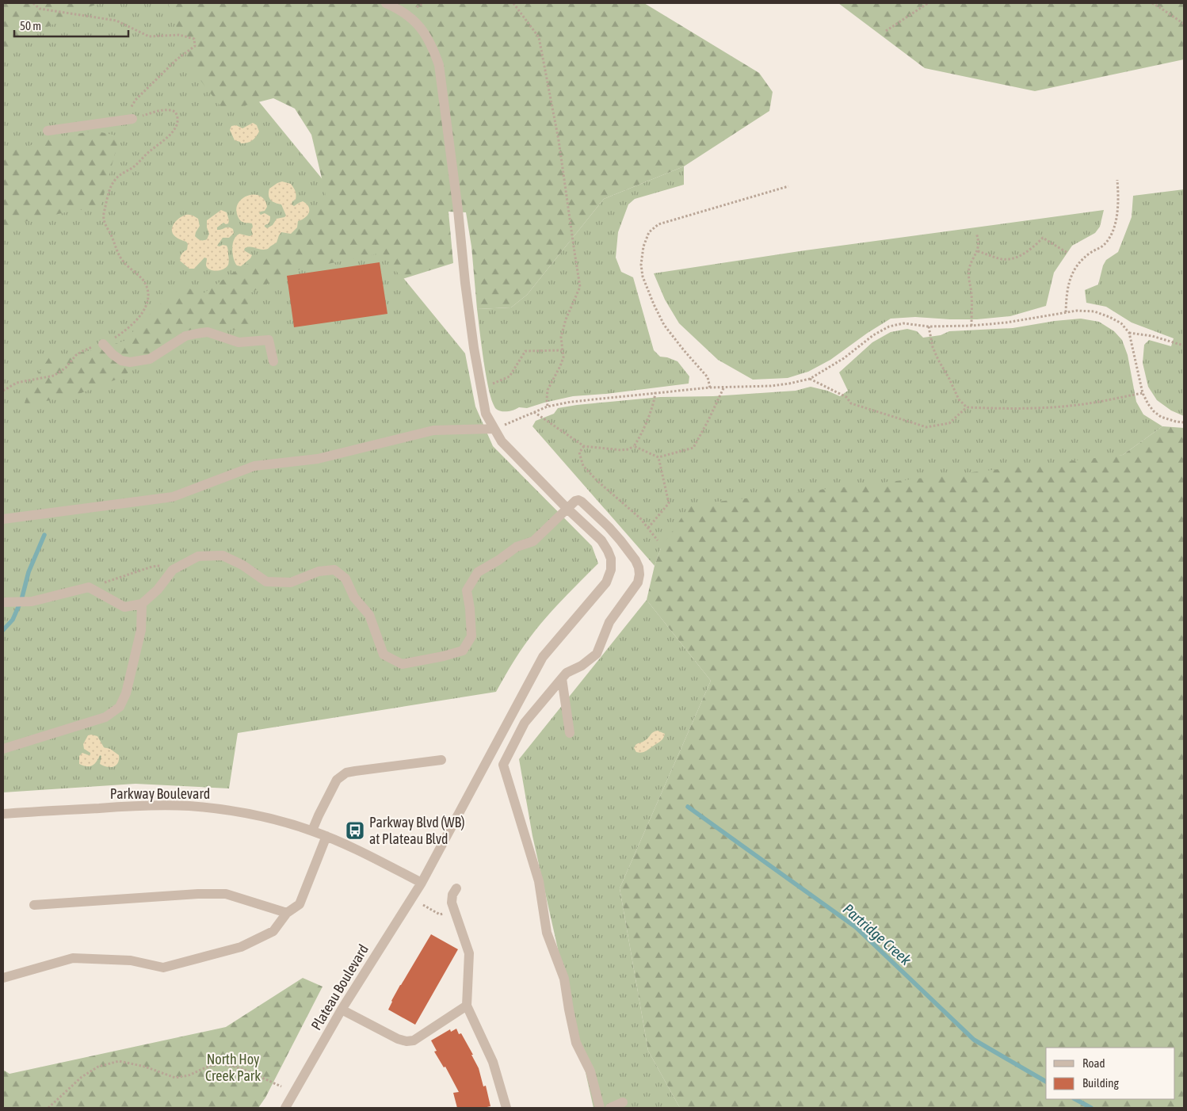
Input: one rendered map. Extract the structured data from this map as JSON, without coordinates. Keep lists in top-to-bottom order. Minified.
{"streets":{"street":["Parkway Boulevard","Plateau Boulevard"]},"crossings":[["Parkway Boulevard","Plateau Boulevard"]],"water":["Partridge Creek"],"parks":["North Hoy Creek Park"],"places":{"bus stop":["Parkway Blvd (WB) at Plateau Blvd"]},"legend":["Road","Building"],"scale_bar":"50 m"}
